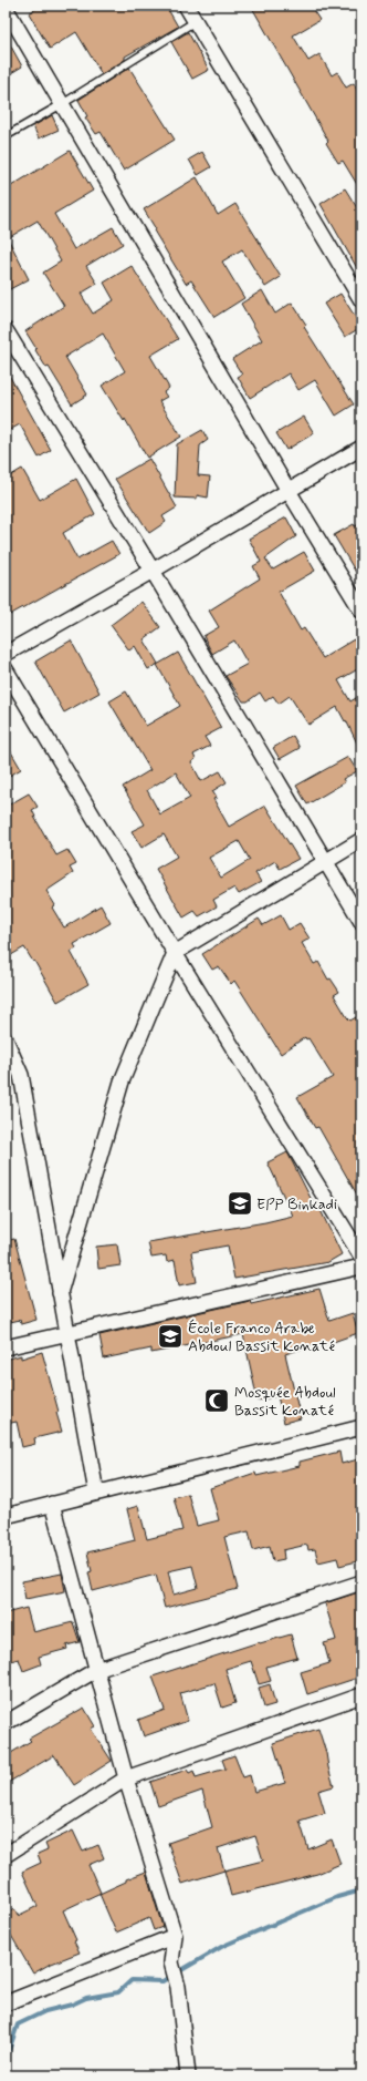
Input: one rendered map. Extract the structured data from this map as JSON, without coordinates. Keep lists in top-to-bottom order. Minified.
{"places":{"school or university":["EPP Binkadi","École Franco Arabe Abdoul Bassit Konaté"],"mosque":["Mosquée Abdoul Bassit Konaté"]}}
